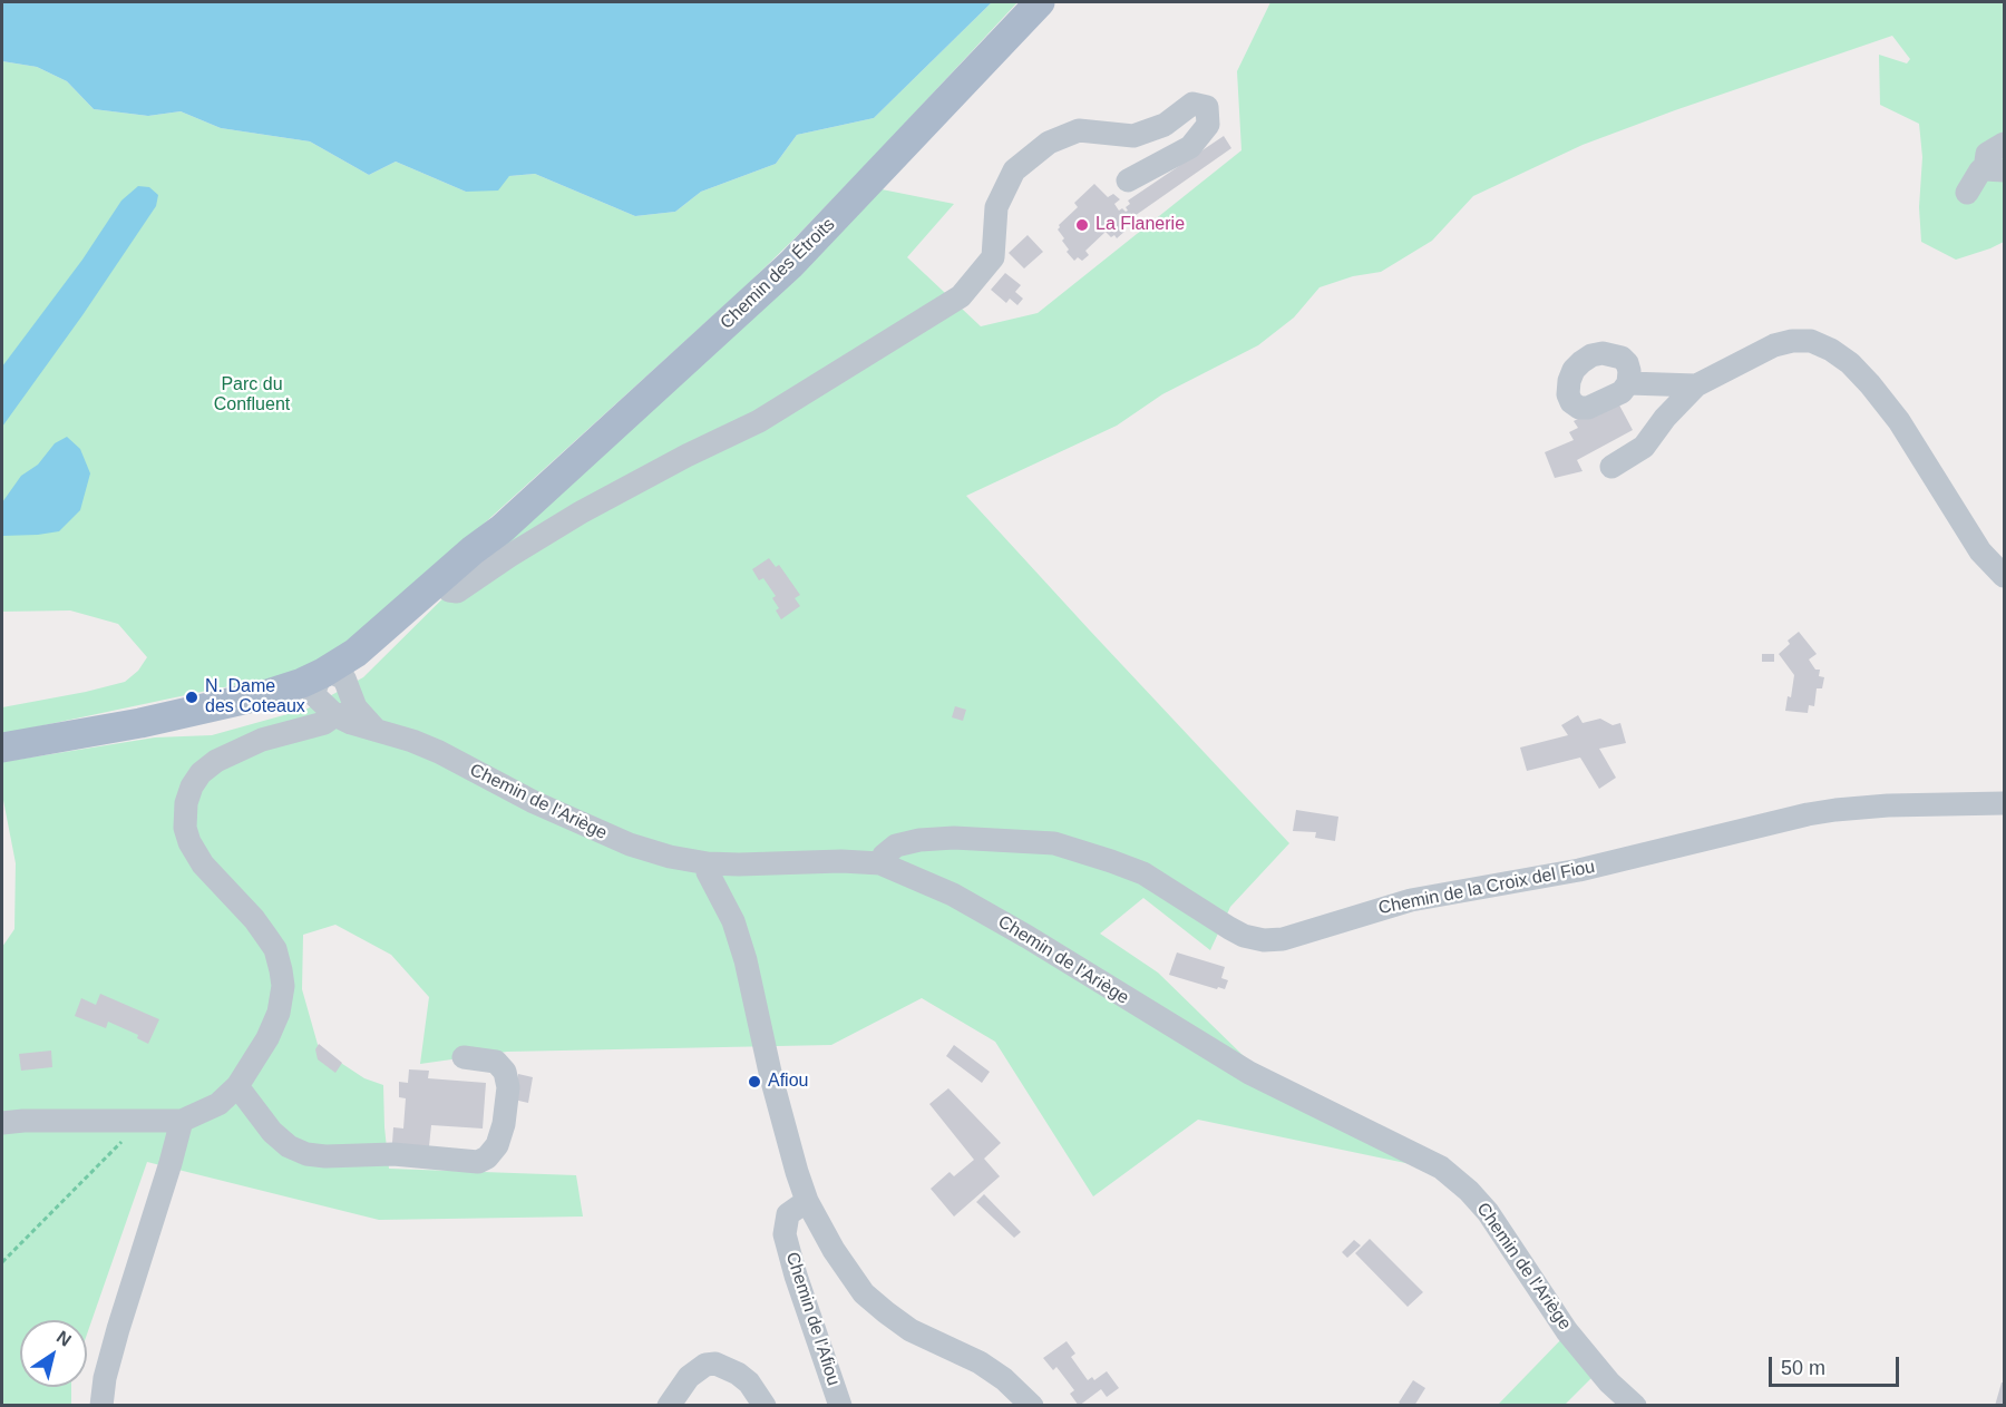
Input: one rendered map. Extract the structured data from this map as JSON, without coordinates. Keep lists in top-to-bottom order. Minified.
{"streets":{"main road":["Chemin des Étroits"],"street":["Chemin de l'Ariège","Chemin de la Croix del Fiou","Chemin de l'Afiou"]},"crossings":[["Chemin des Étroits","Chemin de l'Ariège"],["Chemin de l'Ariège","Chemin de la Croix del Fiou"]],"parks":["Parc du Confluent"],"places":["La Flanerie","N. Dame des Coteaux","Afiou"],"scale_bar":"50 m","north":"top right"}
